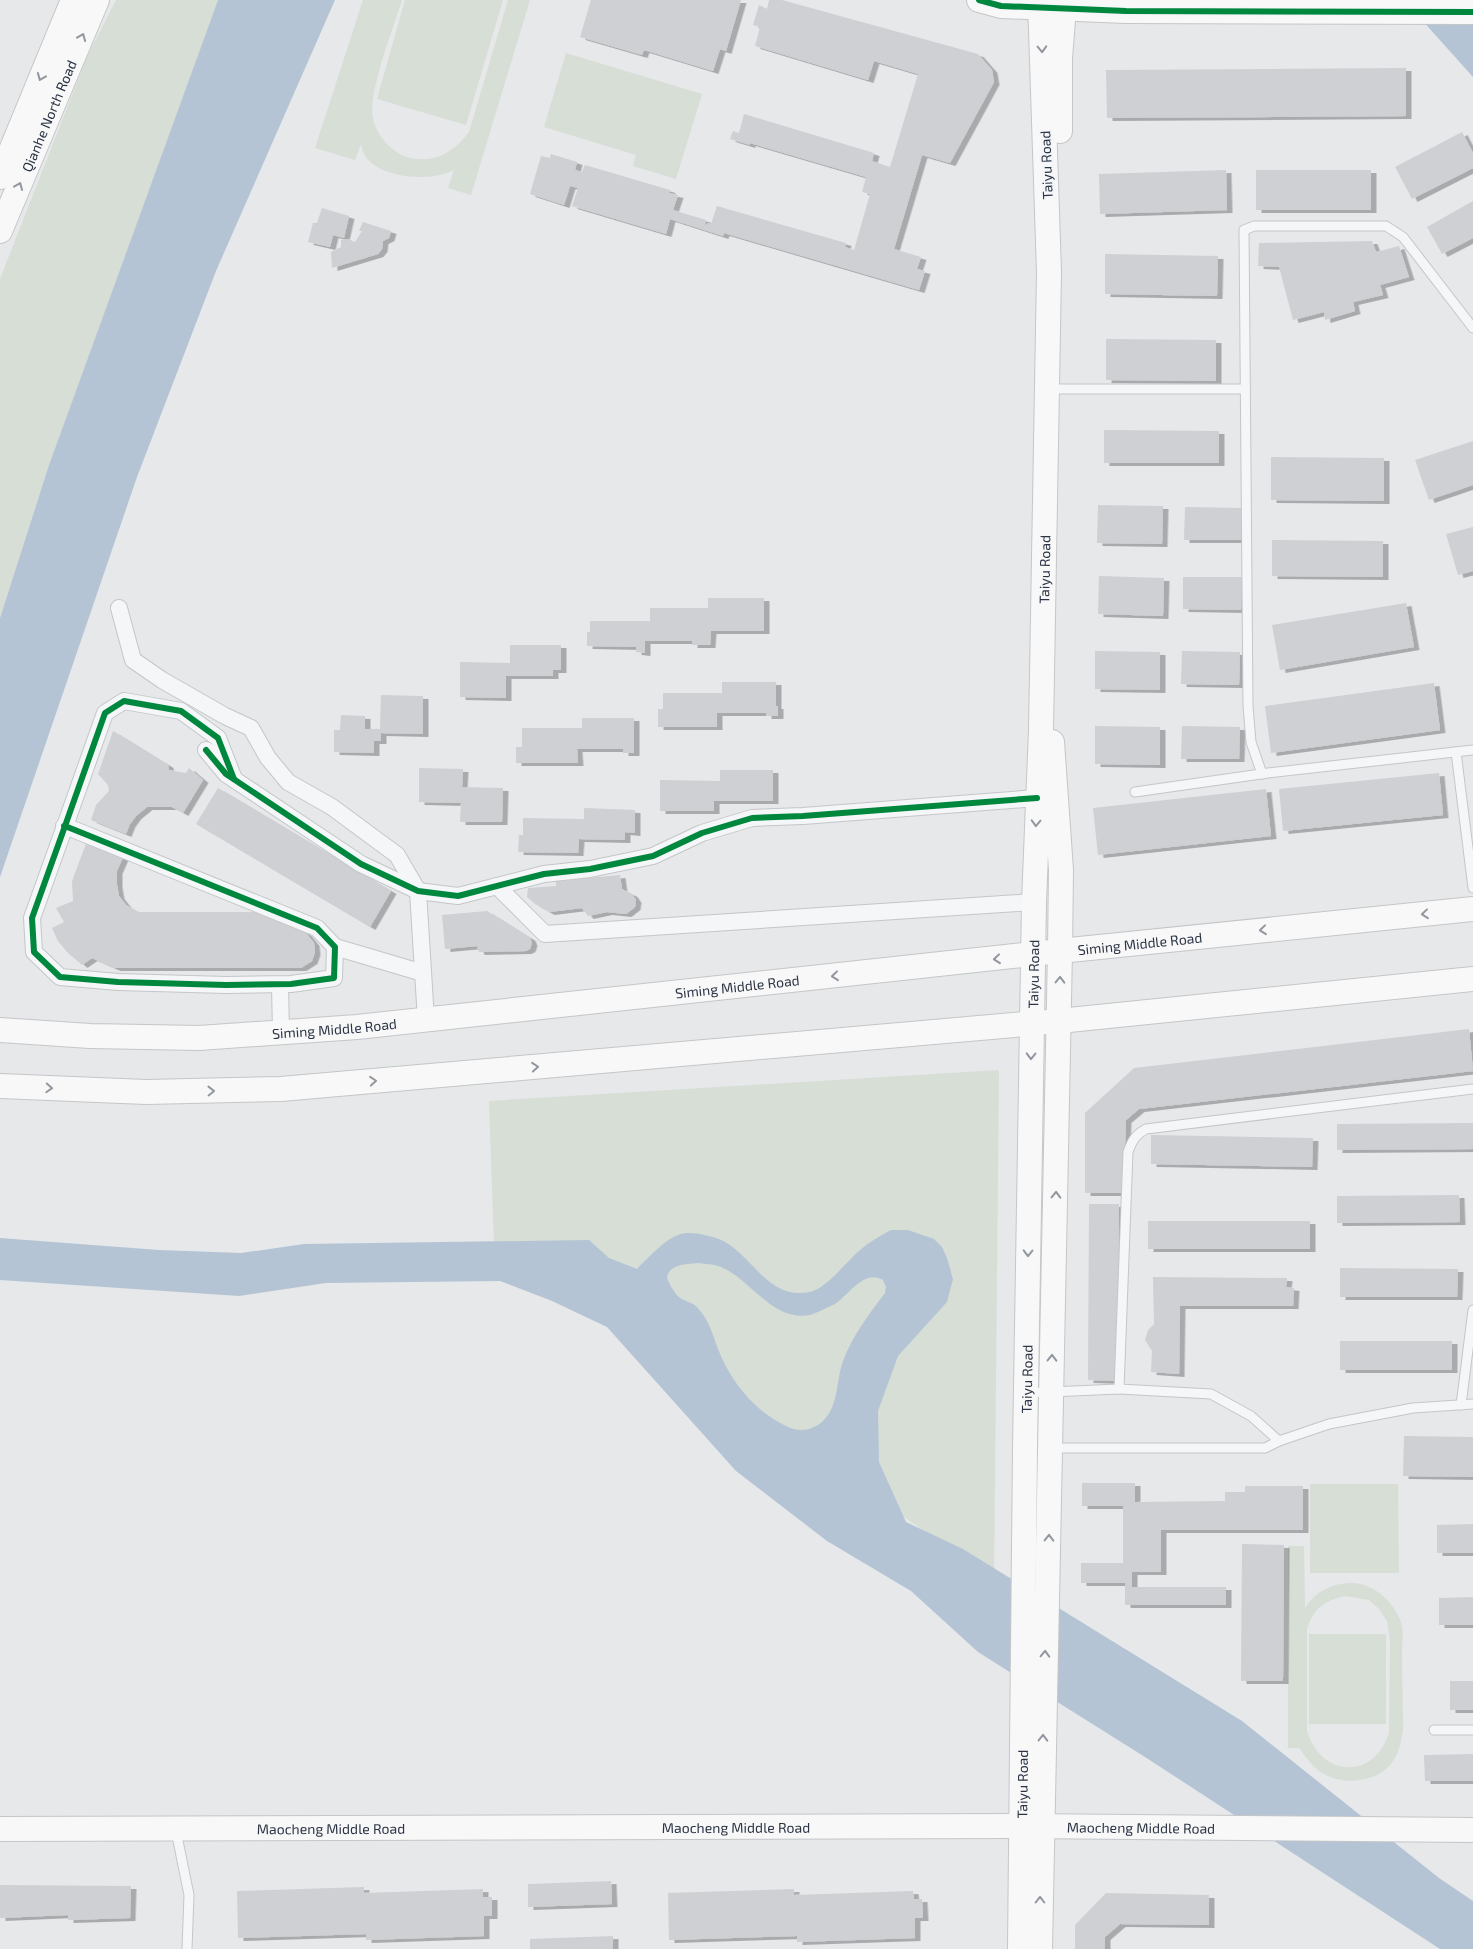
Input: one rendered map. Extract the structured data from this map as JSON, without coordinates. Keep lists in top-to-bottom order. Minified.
{"streets":{"main road":["Qianhe North Road","Taiyu Road","Siming Middle Road","Maocheng Middle Road"]},"crossings":[["Taiyu Road","Siming Middle Road"],["Taiyu Road","Maocheng Middle Road"]]}
